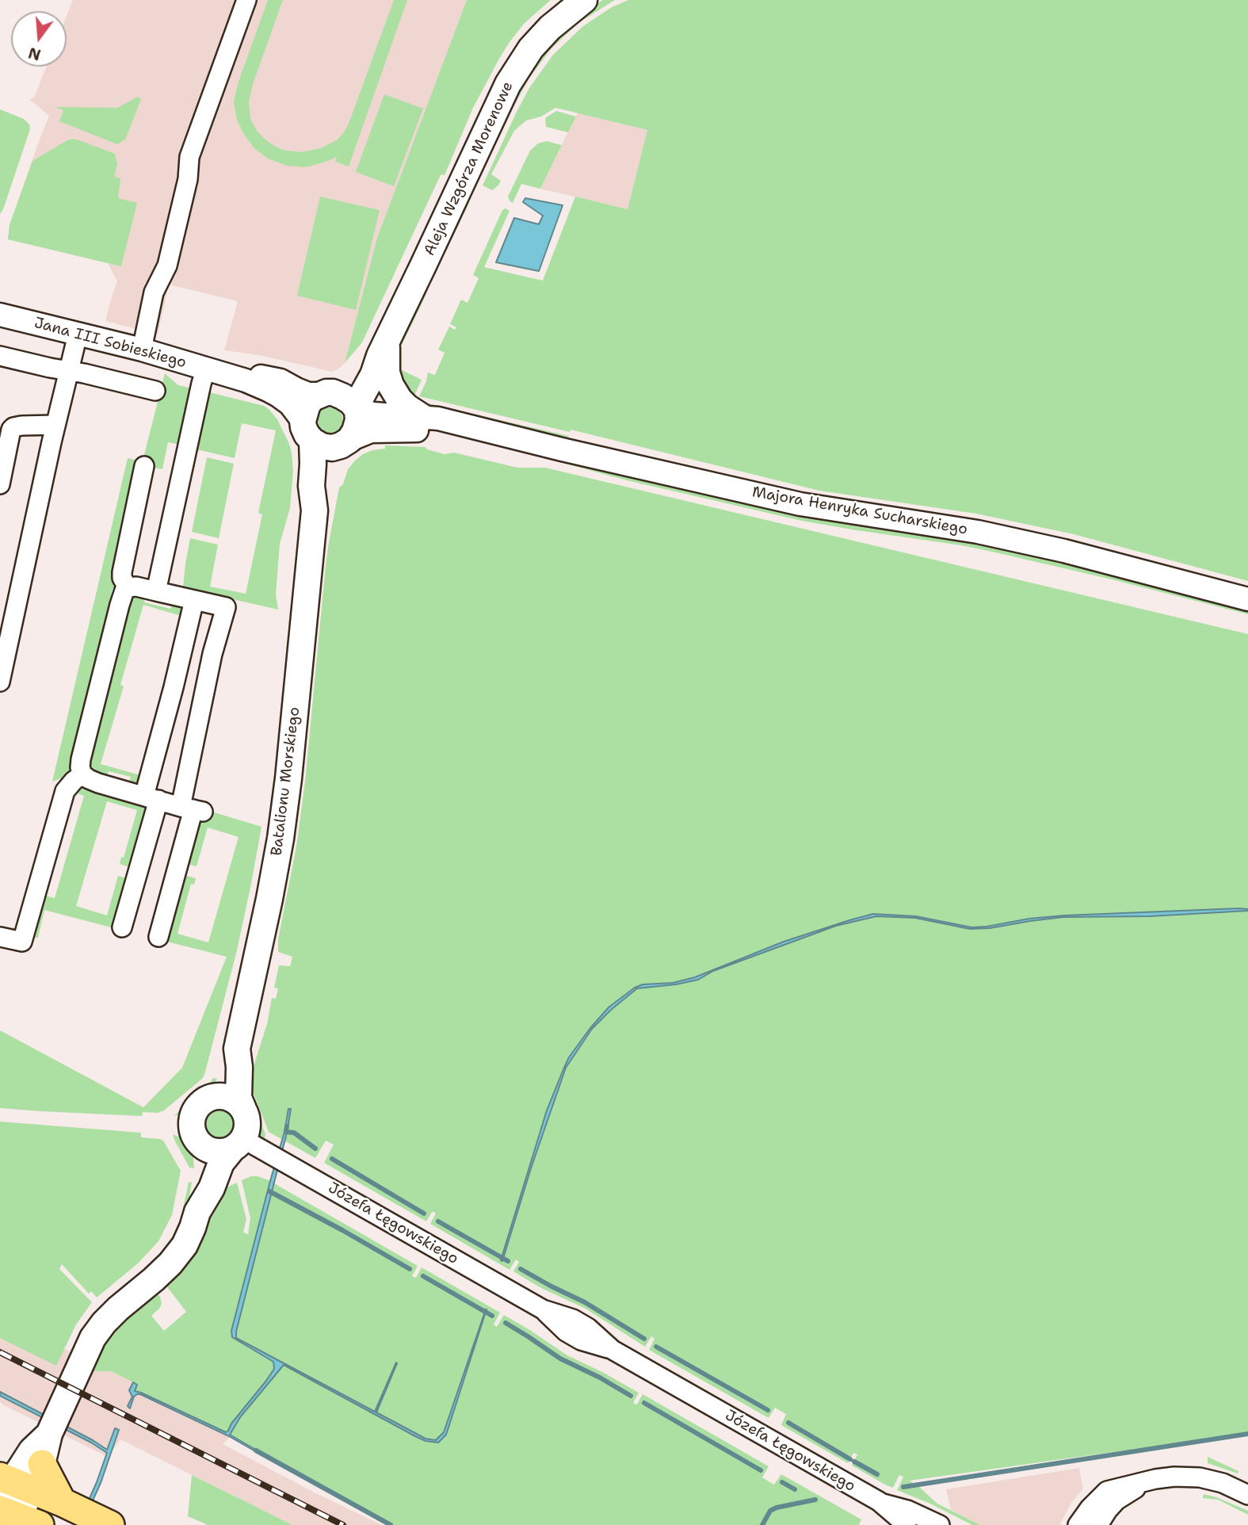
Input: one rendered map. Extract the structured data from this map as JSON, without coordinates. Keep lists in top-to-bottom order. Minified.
{"streets":{"main road":["Aleja Wzgórza Morenowe","Batalionu Morskiego"],"street":["Jana III Sobieskiego","Majora Henryka Sucharskiego","Józefa Łęgowskiego"]},"crossings":[["Aleja Wzgórza Morenowe","Jana III Sobieskiego"],["Aleja Wzgórza Morenowe","Majora Henryka Sucharskiego"],["Aleja Wzgórza Morenowe","Batalionu Morskiego"],["Jana III Sobieskiego","Majora Henryka Sucharskiego"],["Jana III Sobieskiego","Batalionu Morskiego"],["Majora Henryka Sucharskiego","Batalionu Morskiego"],["Batalionu Morskiego","Józefa Łęgowskiego"]],"north":"bottom"}
